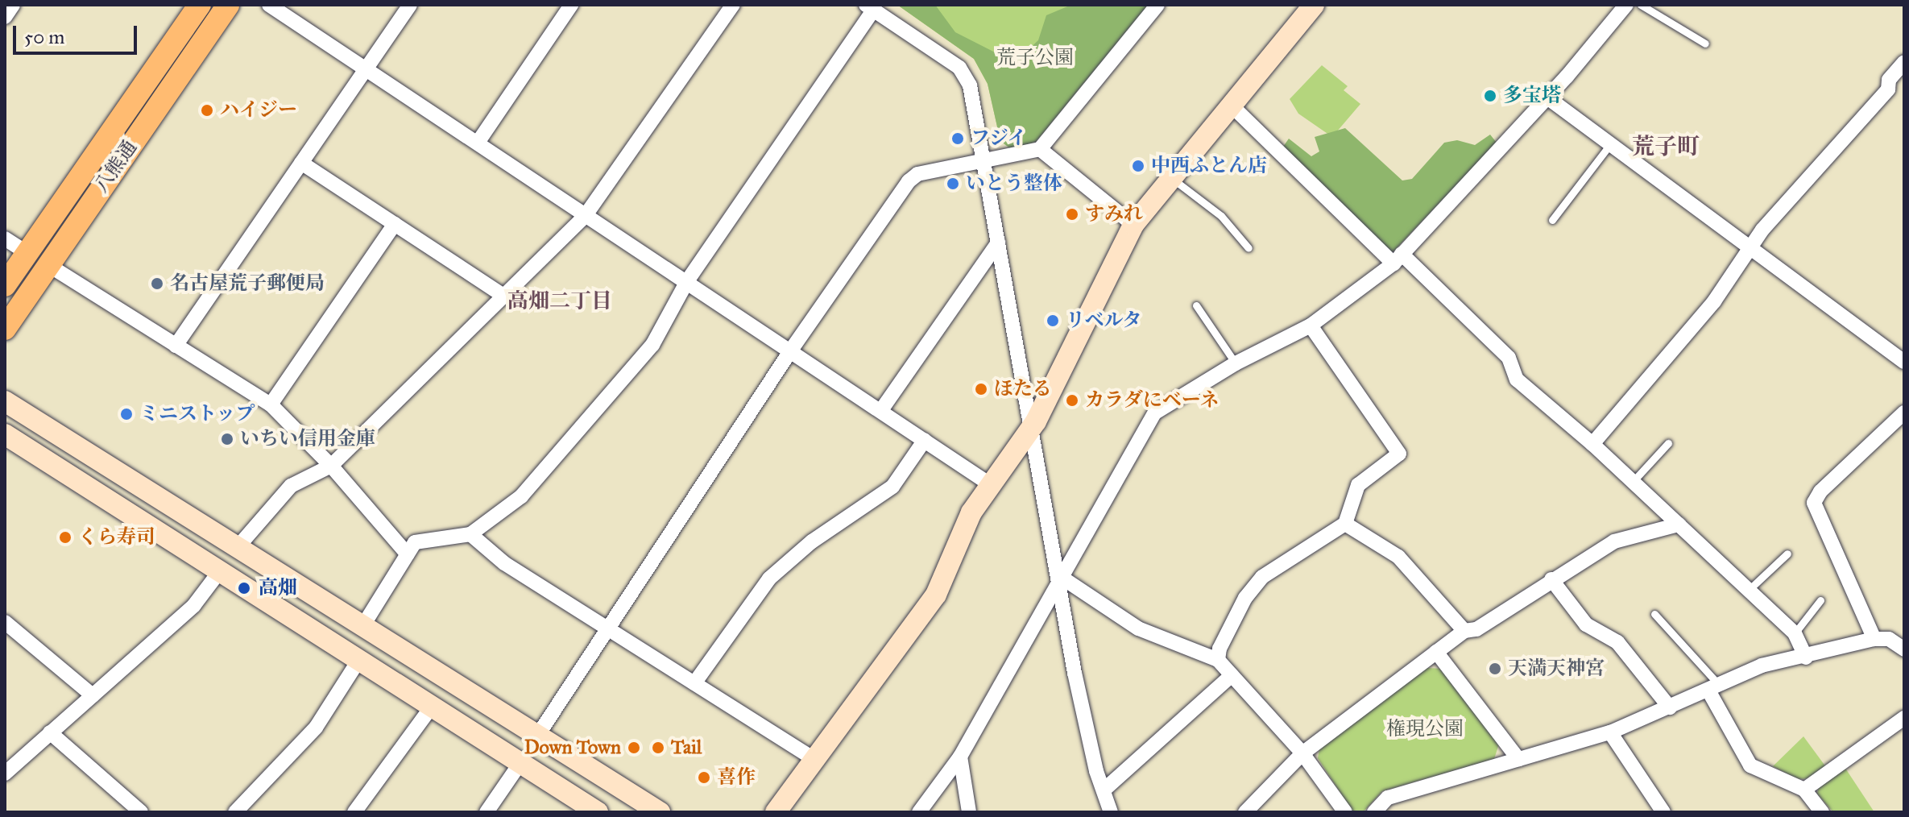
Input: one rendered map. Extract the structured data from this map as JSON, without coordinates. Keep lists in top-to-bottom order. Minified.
{"streets":{"main road":["八熊通"]},"districts":["荒子町","高畑二丁目"],"parks":["荒子公園","権現公園"],"places":["多宝塔","ハイジー","フジイ","中西ふとん店","いとう整体","すみれ","名古屋荒子郵便局","リベルタ","ほたる","カラダにベーネ","ミニストップ","いちい信用金庫","くら寿司","高畑","天満天神宮","Down Town","Tail","喜作"],"scale_bar":"50 m"}
